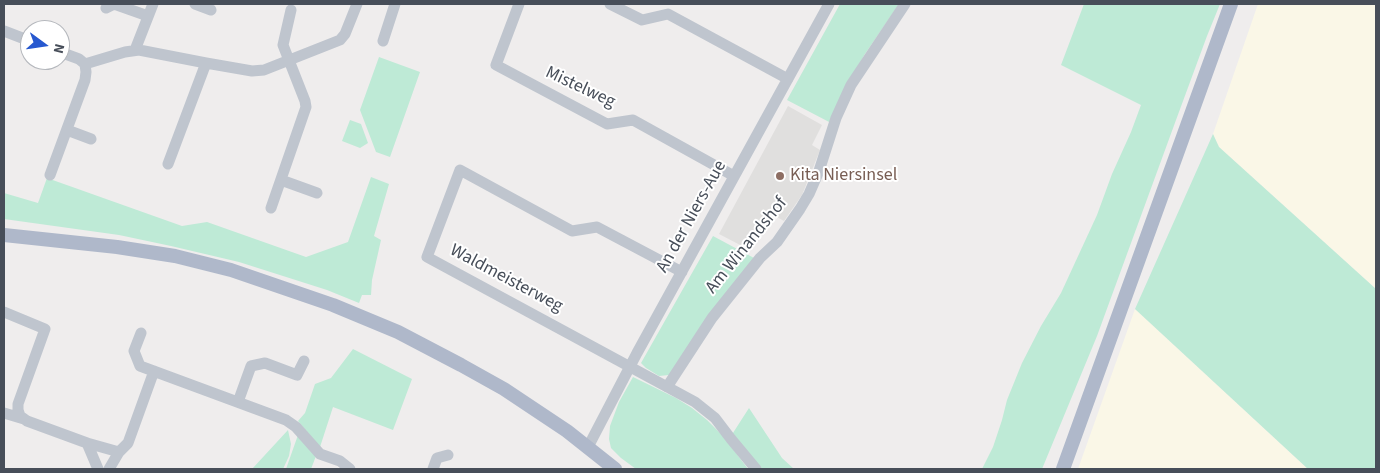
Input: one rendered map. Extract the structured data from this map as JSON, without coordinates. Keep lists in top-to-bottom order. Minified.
{"streets":{"street":["Mistelweg","An der Niers-Aue","Am Winandshof","Waldmeisterweg"]},"crossings":[["Mistelweg","An der Niers-Aue"],["An der Niers-Aue","Waldmeisterweg"]],"places":["Kita Niersinsel"],"north":"right"}
